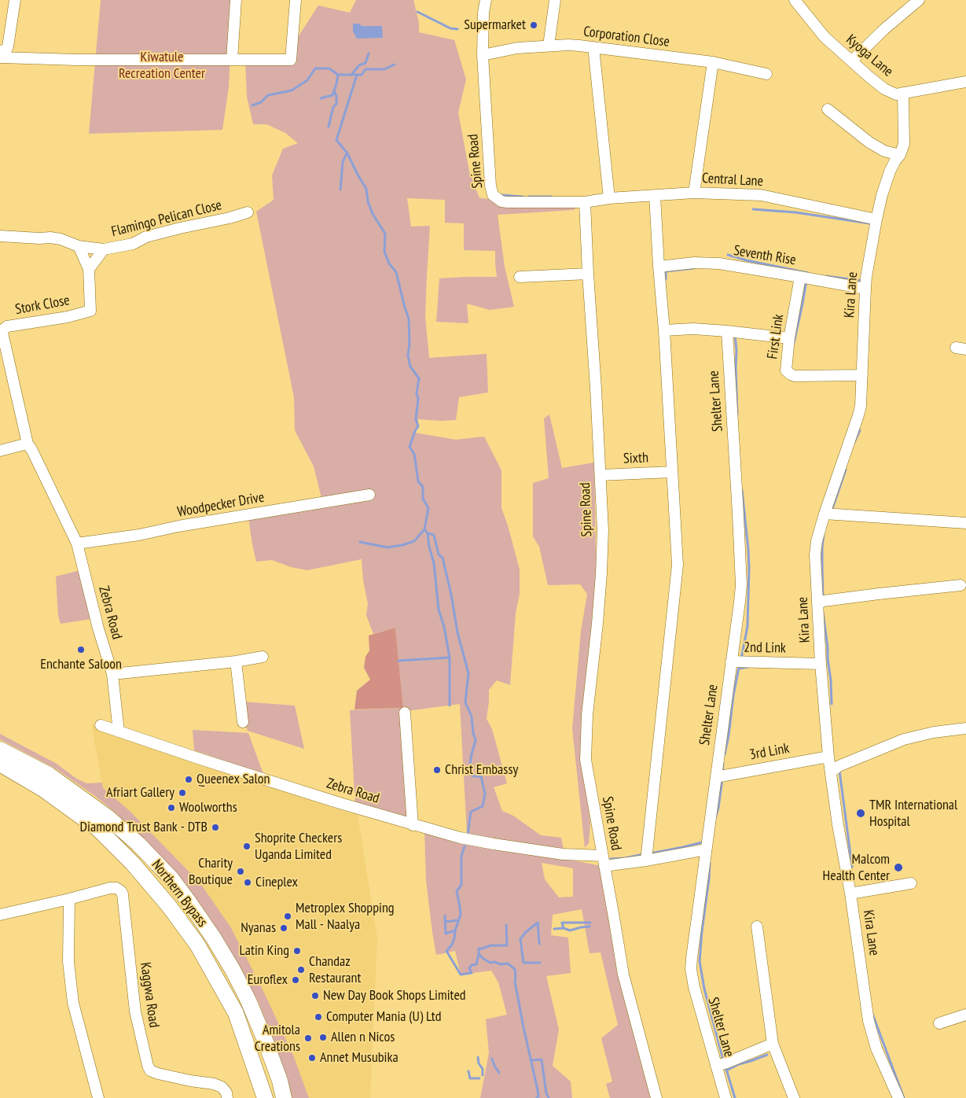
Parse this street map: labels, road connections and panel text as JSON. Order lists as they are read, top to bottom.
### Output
{
  "streets": {
    "highway": ["Northern Bypass"],
    "street": [
      "Corporation Close",
      "Kyoga Lane",
      "Spine Road",
      "Central Lane",
      "Flamingo Pelican Close",
      "Seventh Rise",
      "Kira Lane",
      "Stork Close",
      "First Link",
      "Shelter Lane",
      "Sixth",
      "Woodpecker Drive",
      "Zebra Road",
      "2nd Link",
      "3rd Link",
      "Kaggwa Road"
    ]
  },
  "crossings": [
    ["Corporation Close", "Spine Road"],
    ["Kyoga Lane", "Kira Lane"],
    ["Spine Road", "Central Lane"],
    ["Spine Road", "Sixth"],
    ["Spine Road", "Zebra Road"],
    ["Central Lane", "Kira Lane"],
    ["Flamingo Pelican Close", "Stork Close"],
    ["Seventh Rise", "Kira Lane"],
    ["Seventh Rise", "First Link"],
    ["Kira Lane", "First Link"],
    ["Kira Lane", "2nd Link"],
    ["Kira Lane", "3rd Link"],
    ["Stork Close", "Zebra Road"],
    ["Shelter Lane", "Zebra Road"],
    ["Shelter Lane", "2nd Link"],
    ["Shelter Lane", "3rd Link"],
    ["Woodpecker Drive", "Zebra Road"]
  ],
  "parks": ["Kiwatule Recreation Center"],
  "places": [
    "Supermarket",
    "Enchante Saloon",
    "Christ Embassy",
    "Queenex Salon",
    "Afriart Gallery",
    "Woolworths",
    "TMR International Hospital",
    "Diamond Trust Bank - DTB",
    "Shoprite Checkers Uganda Limited",
    "Malcom Health Center",
    "Charity Boutique",
    "Cineplex",
    "Metroplex Shopping Mall - Naalya",
    "Nyanas",
    "Latin King",
    "Chandaz Restaurant",
    "Euroflex",
    "New Day Book Shops Limited",
    "Computer Mania (U) Ltd",
    "Allen n Nicos",
    "Amitola Creations",
    "Annet Musubika"
  ]
}
